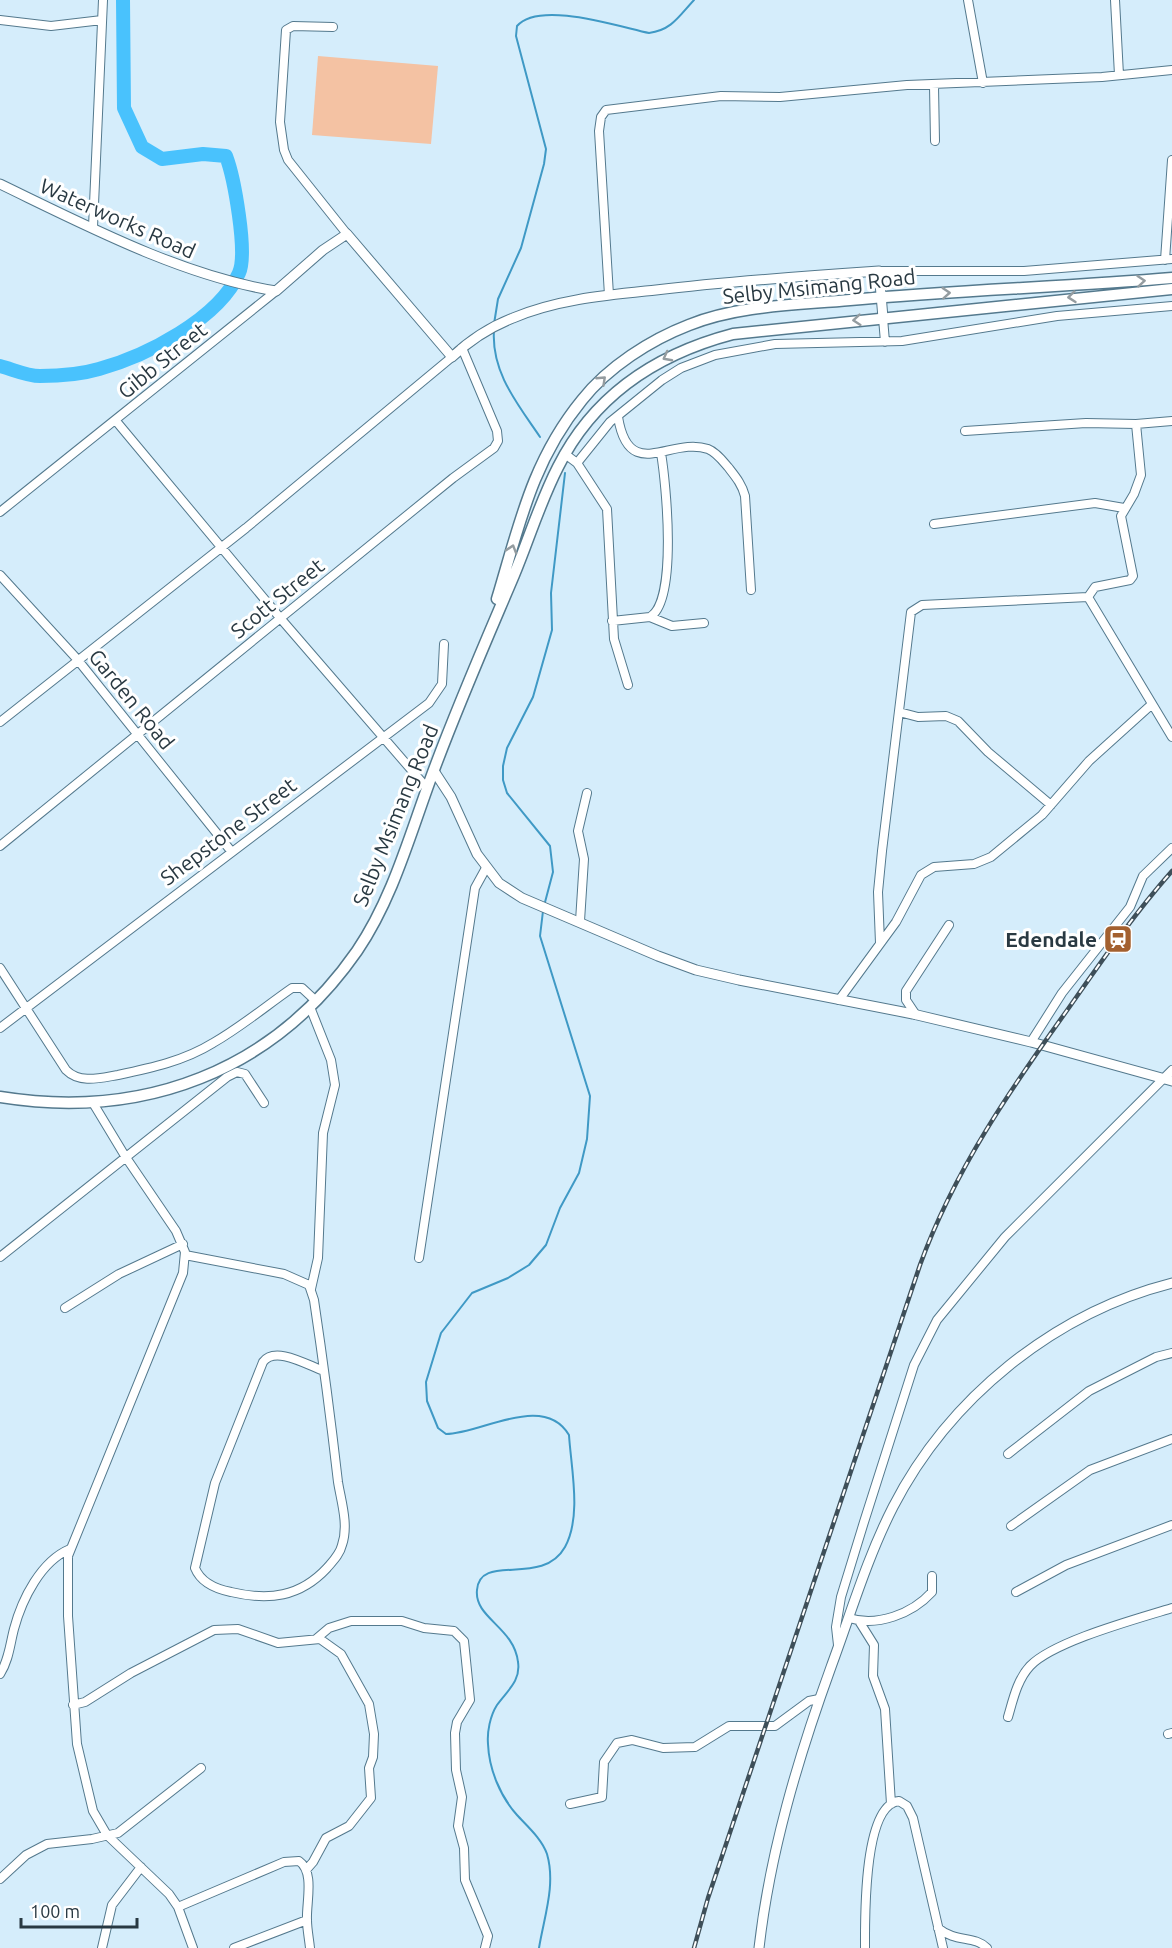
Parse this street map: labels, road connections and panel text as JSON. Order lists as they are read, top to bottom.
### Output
{
  "streets": {
    "main road": ["Selby Msimang Road"],
    "street": [
      "Waterworks Road",
      "Gibb Street",
      "Scott Street",
      "Garden Road",
      "Shepstone Street"
    ]
  },
  "crossings": [
    ["Waterworks Road", "Gibb Street"],
    ["Scott Street", "Garden Road"],
    ["Garden Road", "Shepstone Street"]
  ],
  "places": {
    "station": ["Edendale"]
  },
  "scale_bar": "100 m"
}
